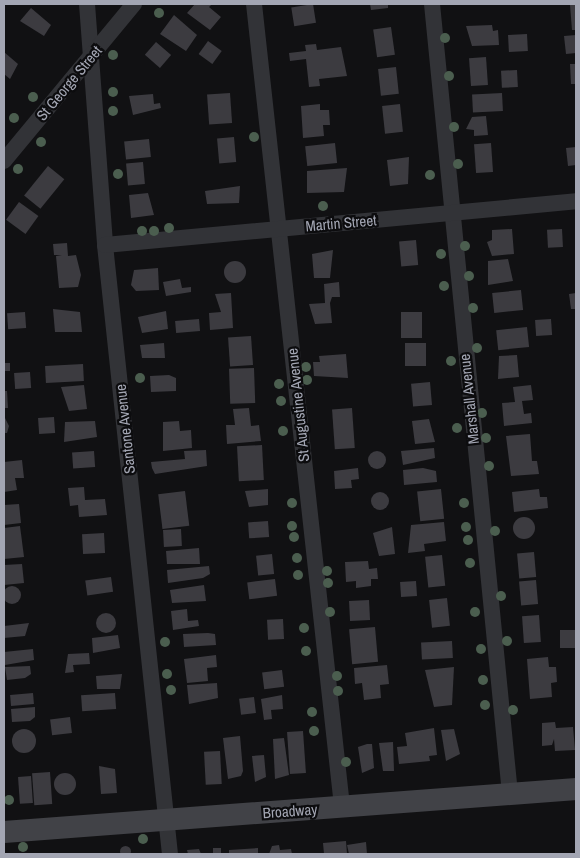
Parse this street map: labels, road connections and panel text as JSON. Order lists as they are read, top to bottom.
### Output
{
  "streets": {
    "street": [
      "St George Street",
      "Martin Street",
      "Marshall Avenue",
      "St Augustine Avenue",
      "Santone Avenue",
      "Broadway"
    ]
  },
  "crossings": [
    ["St George Street", "Santone Avenue"],
    ["Martin Street", "Marshall Avenue"],
    ["Martin Street", "St Augustine Avenue"],
    ["Martin Street", "Santone Avenue"],
    ["Marshall Avenue", "Broadway"],
    ["St Augustine Avenue", "Broadway"],
    ["Santone Avenue", "Broadway"]
  ]
}
